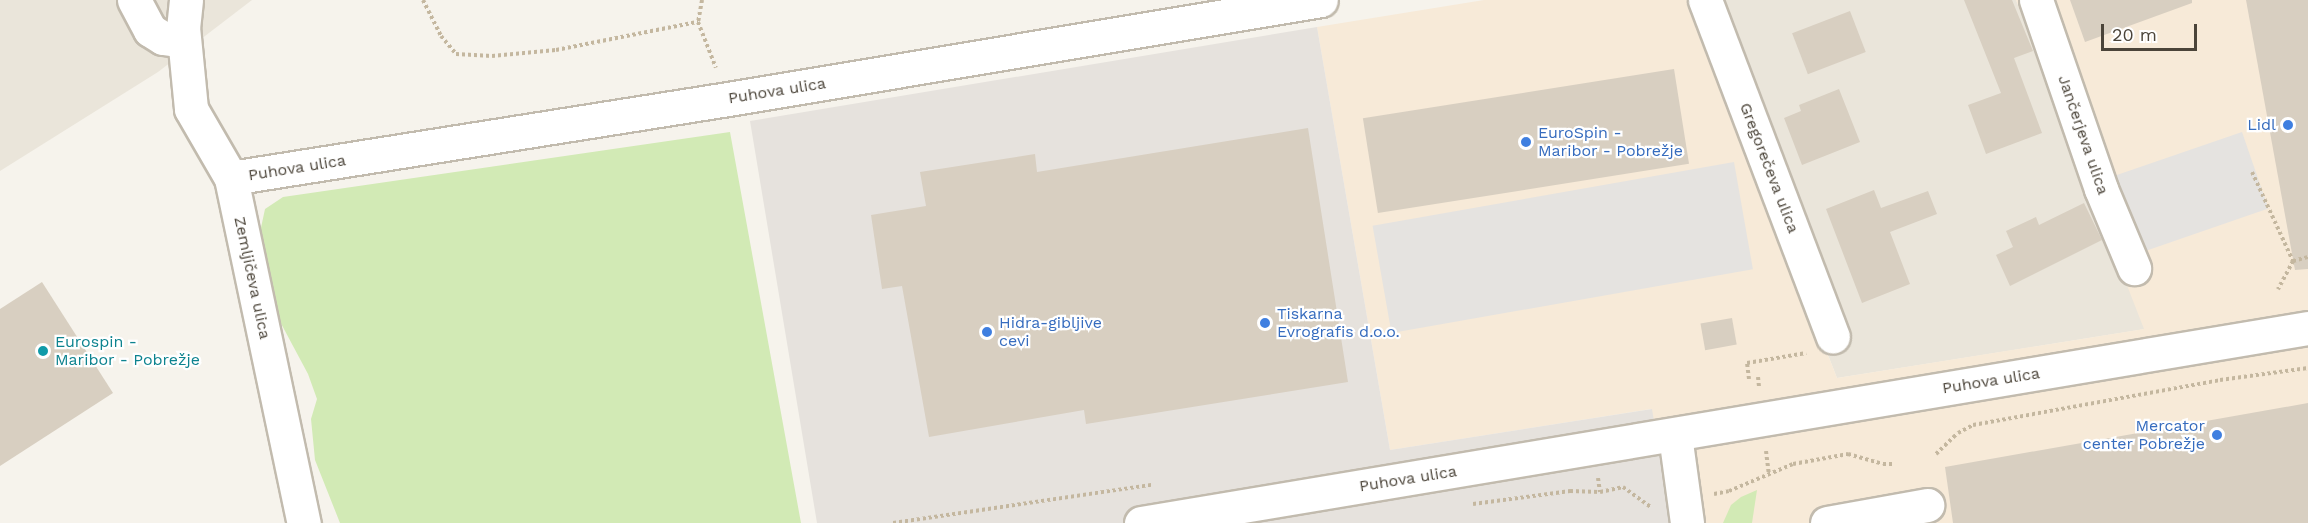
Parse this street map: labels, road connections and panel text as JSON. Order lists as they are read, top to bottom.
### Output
{
  "streets": {
    "street": [
      "Puhova ulica",
      "Jančerjeva ulica",
      "Gregorečeva ulica",
      "Zemljičeva ulica"
    ]
  },
  "crossings": [
    ["Puhova ulica", "Zemljičeva ulica"]
  ],
  "places": [
    "Lidl",
    "EuroSpin - Maribor - Pobrežje",
    "Tiskarna Evrografis d.o.o.",
    "Hidra-gibljive cevi",
    "Eurospin - Maribor - Pobrežje",
    "Mercator center Pobrežje"
  ],
  "scale_bar": "20 m"
}
